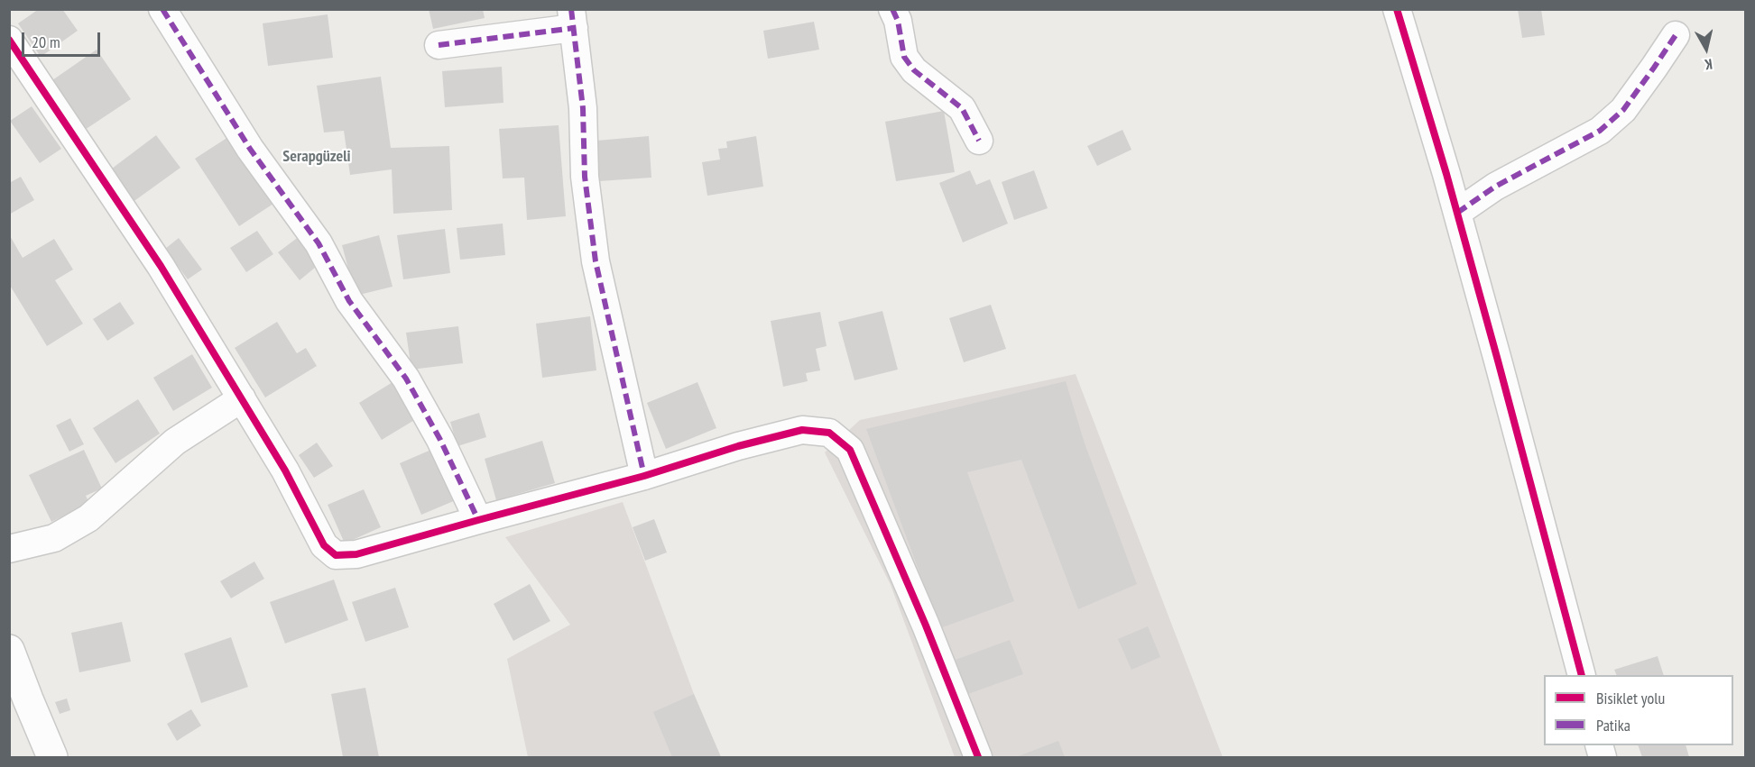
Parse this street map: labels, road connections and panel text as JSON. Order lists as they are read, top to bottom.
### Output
{
  "districts": ["Serapgüzeli"],
  "legend": ["Bisiklet yolu", "Patika"],
  "scale_bar": "20 m",
  "north": "bottom"
}
